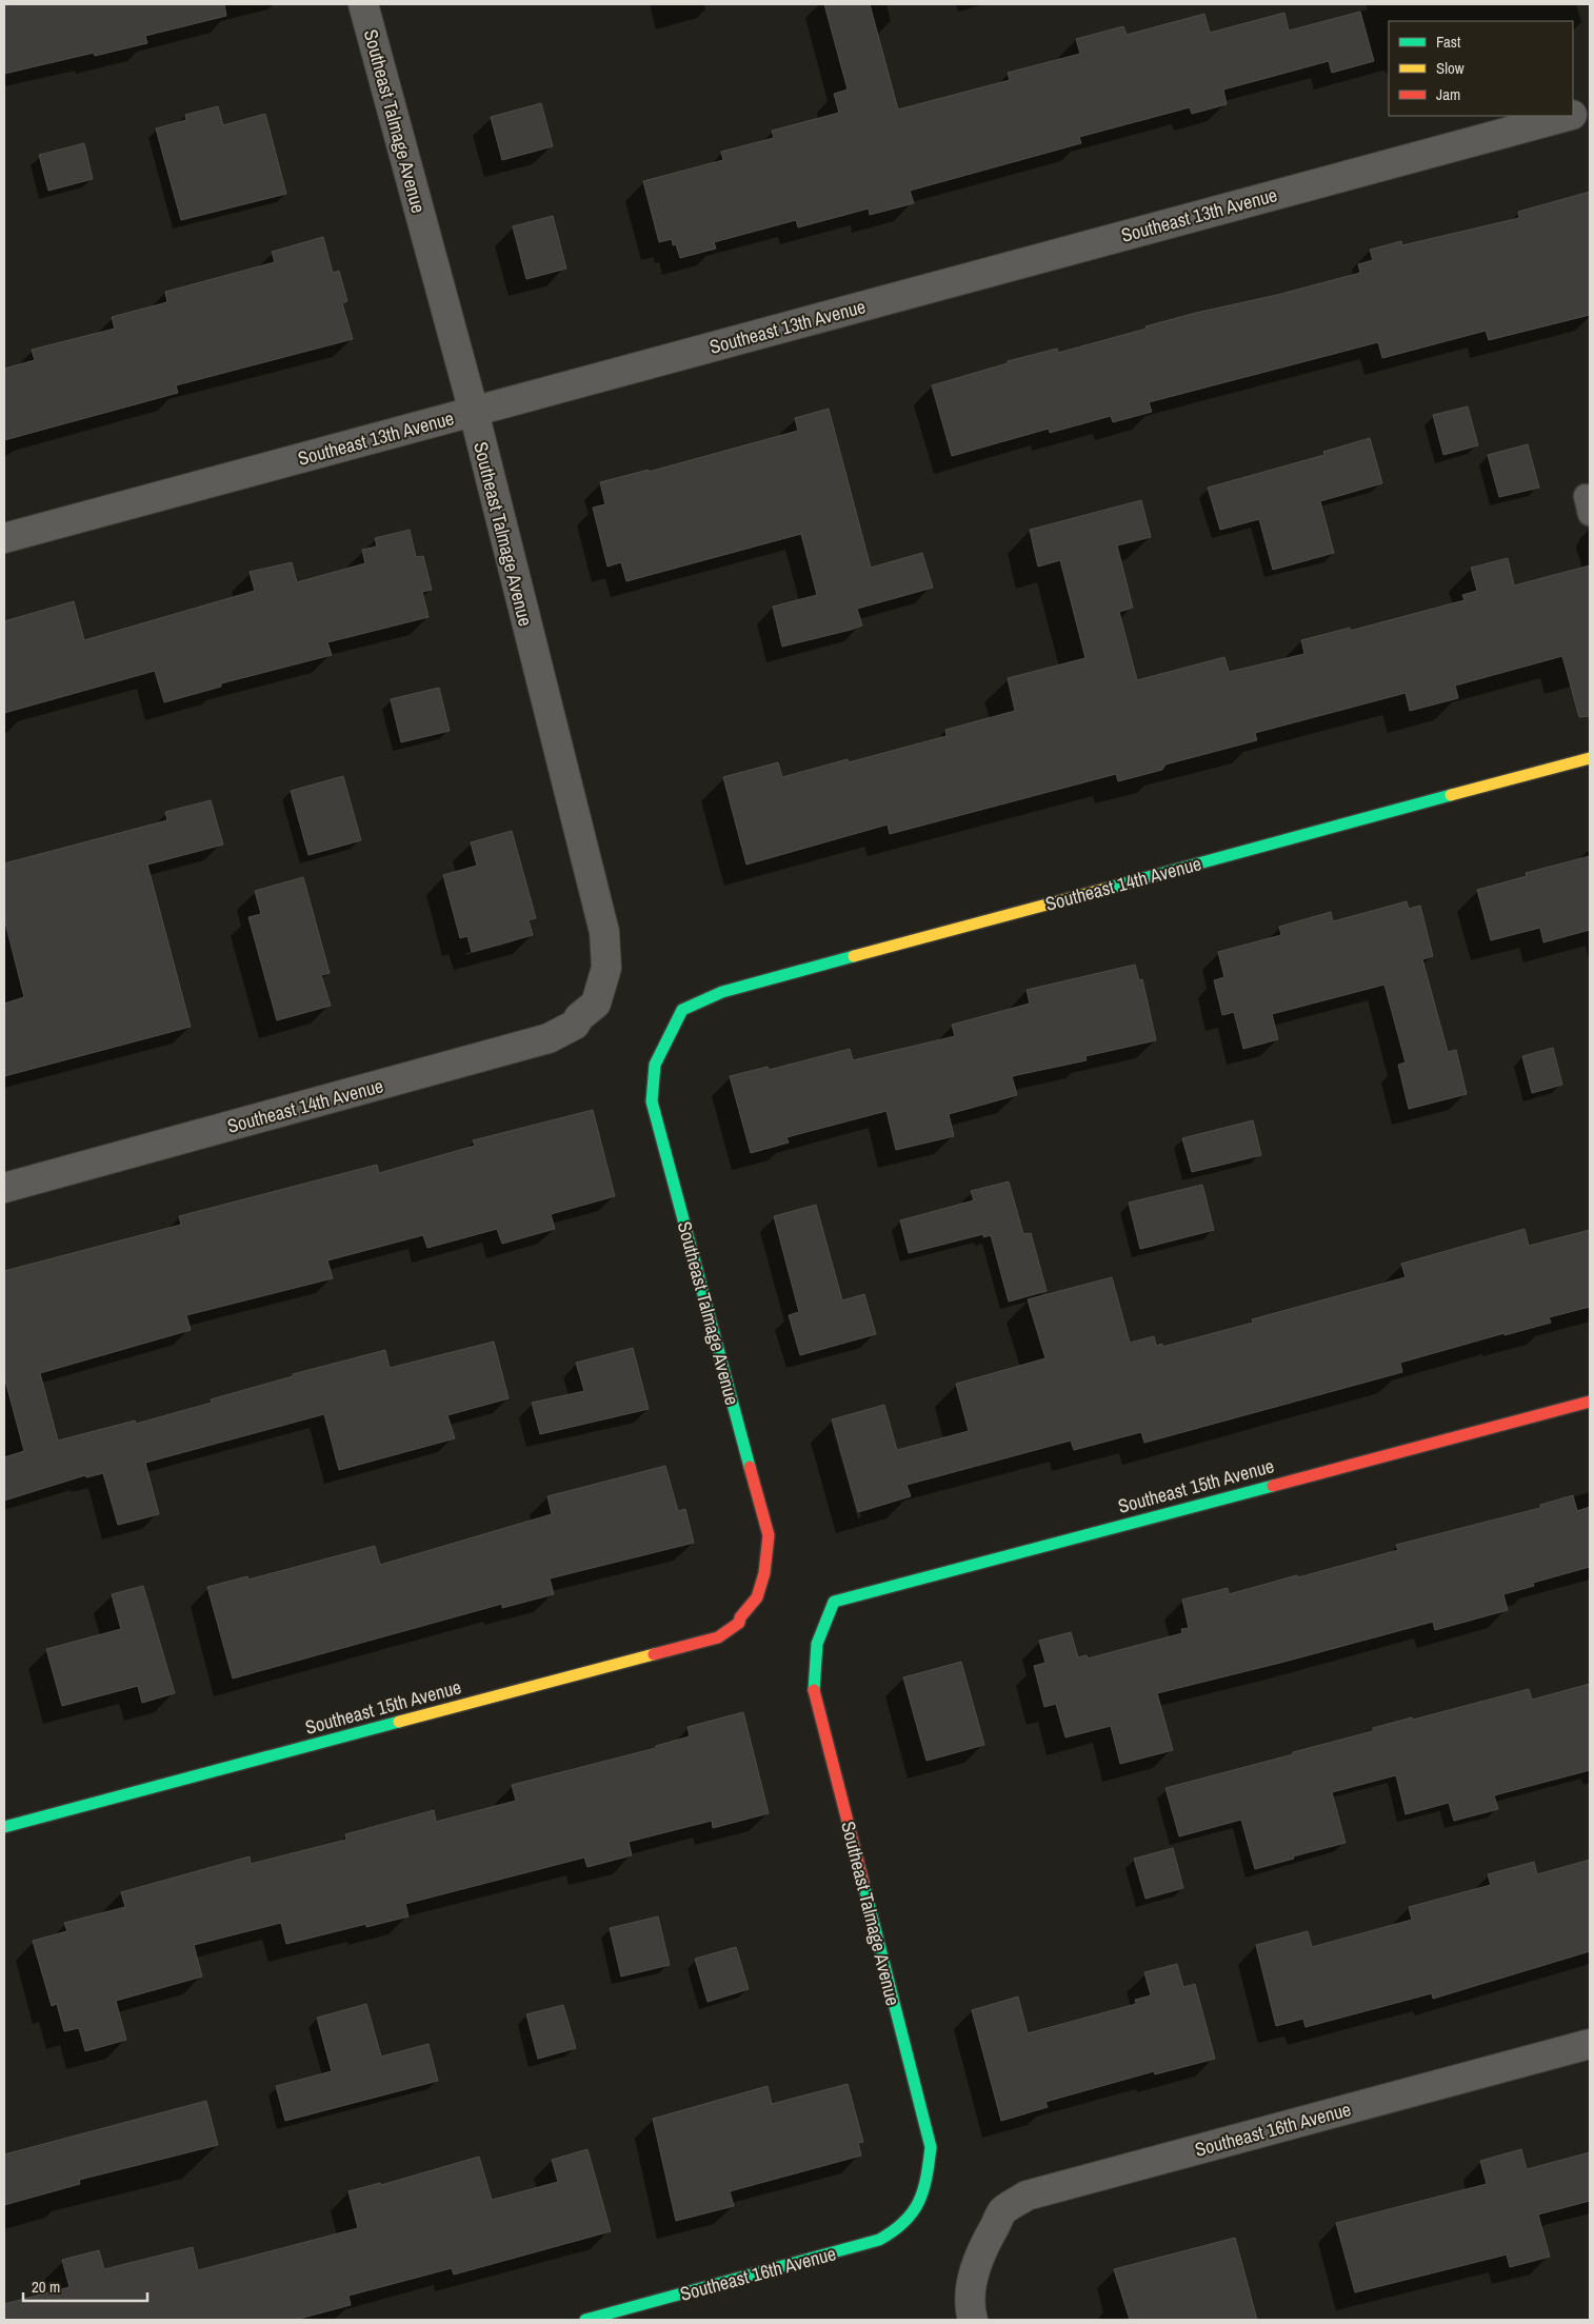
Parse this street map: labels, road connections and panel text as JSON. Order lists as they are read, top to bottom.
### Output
{
  "streets": {
    "street": [
      "Southeast Talmage Avenue",
      "Southeast 13th Avenue",
      "Southeast 14th Avenue",
      "Southeast 15th Avenue",
      "Southeast 16th Avenue"
    ]
  },
  "crossings": [
    ["Southeast Talmage Avenue", "Southeast 13th Avenue"],
    ["Southeast Talmage Avenue", "Southeast 14th Avenue"],
    ["Southeast Talmage Avenue", "Southeast 15th Avenue"],
    ["Southeast Talmage Avenue", "Southeast 16th Avenue"]
  ],
  "legend": ["Fast", "Slow", "Jam"],
  "scale_bar": "20 m"
}
